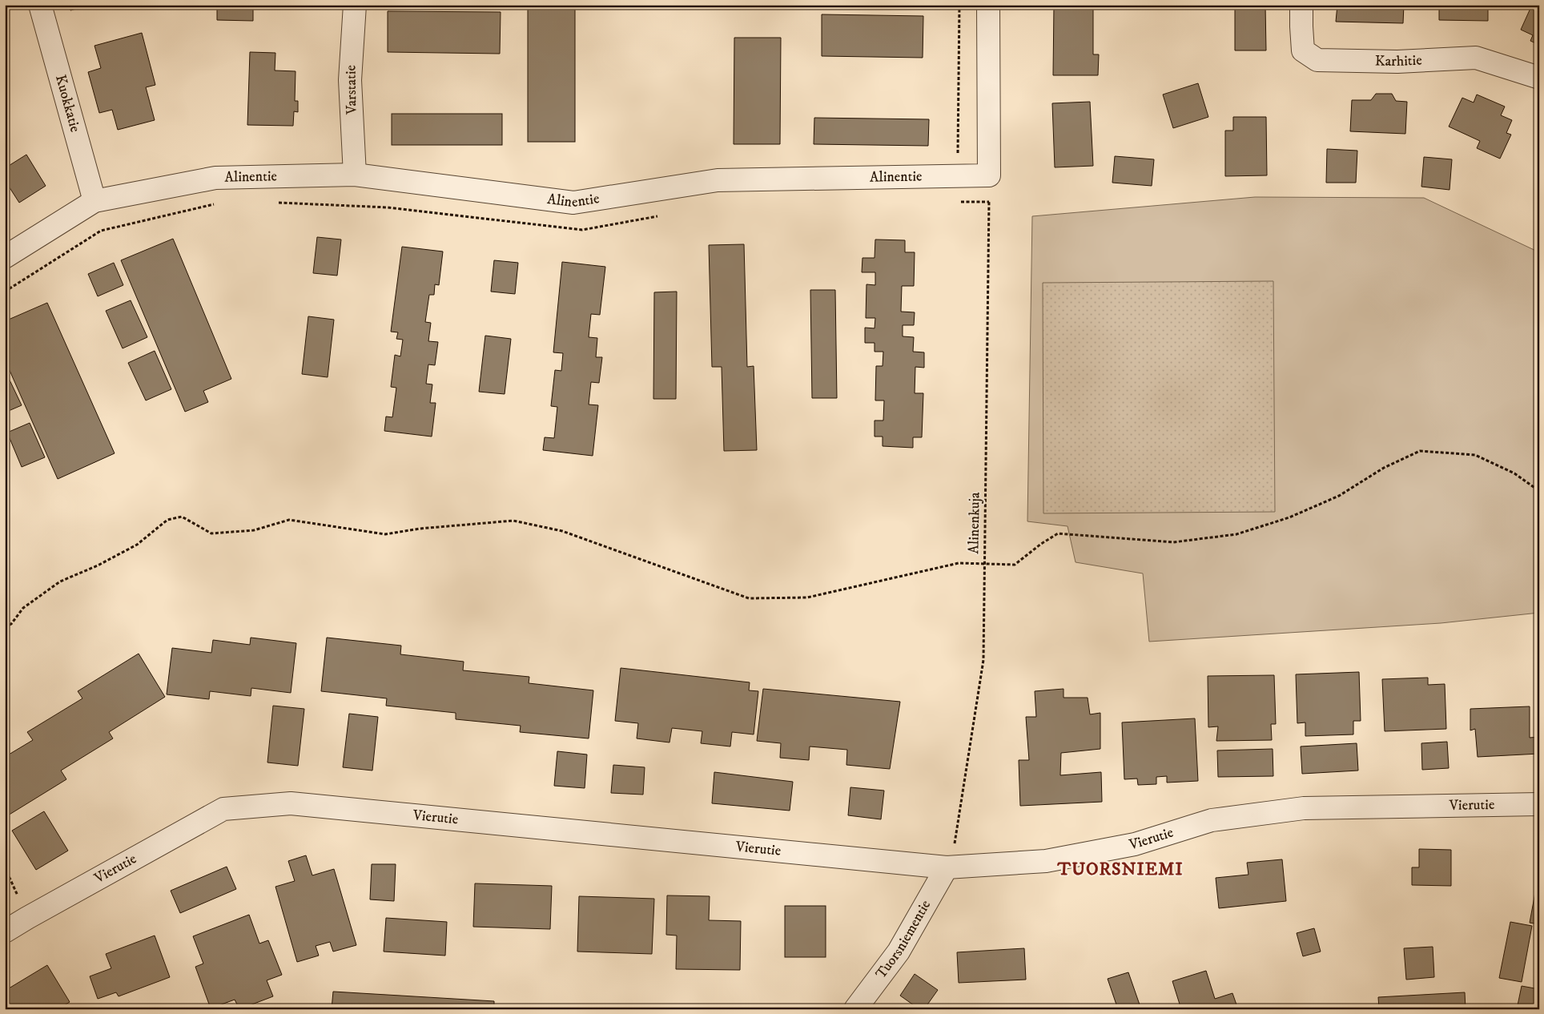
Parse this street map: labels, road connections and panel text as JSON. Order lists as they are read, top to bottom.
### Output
{
  "streets": {
    "street": [
      "Karhitie",
      "Varstatie",
      "Kuokkatie",
      "Alinentie",
      "Vierutie",
      "Tuorsniementie"
    ],
    "path": ["Alinenkuja"]
  },
  "crossings": [
    ["Varstatie", "Alinentie"],
    ["Kuokkatie", "Alinentie"],
    ["Alinentie", "Alinenkuja"],
    ["Alinenkuja", "Vierutie"],
    ["Alinenkuja", "Tuorsniementie"],
    ["Vierutie", "Tuorsniementie"]
  ],
  "districts": ["TUORSNIEMI"]
}
